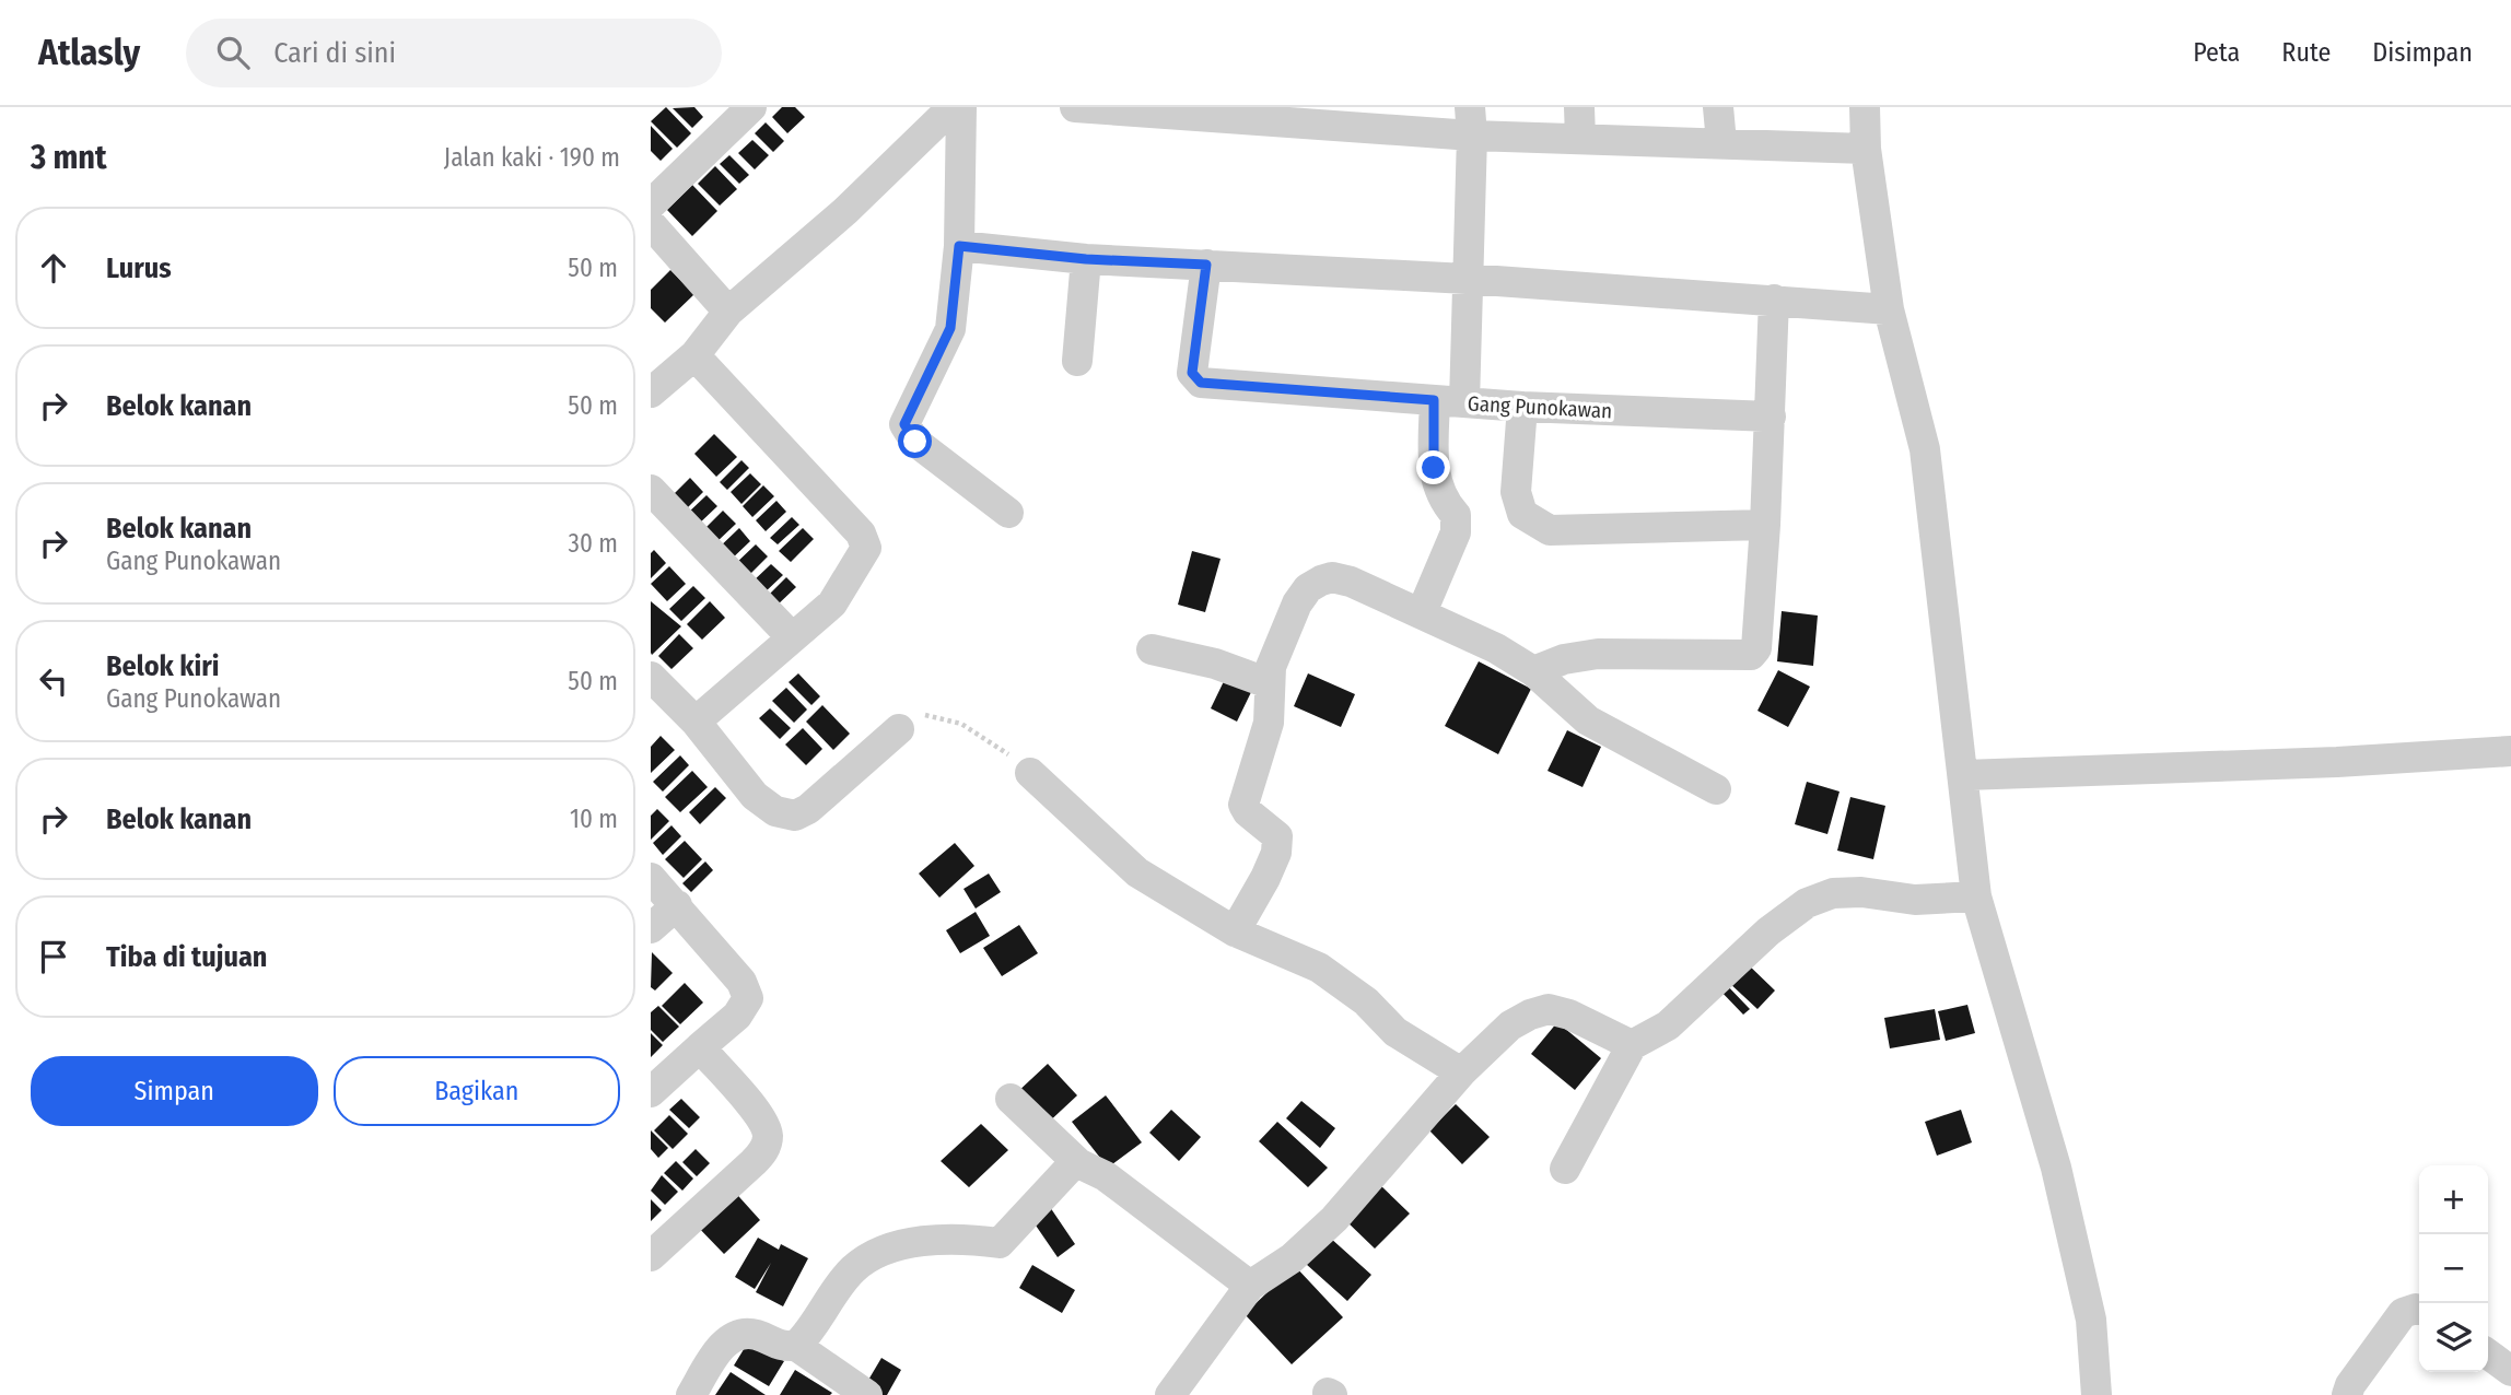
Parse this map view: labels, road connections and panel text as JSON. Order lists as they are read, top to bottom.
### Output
{
  "streets": {
    "street": ["Gang Punokawan"]
  },
  "page": {
    "header": "Atlasly",
    "search": "Cari di sini",
    "nav": ["Peta", "Rute", "Disimpan"],
    "heading": ["3 mnt", "Jalan kaki · 190 m"],
    "list": [
      ["Lurus", "50 m"],
      ["Belok kanan", "50 m"],
      ["Belok kanan", "Gang Punokawan", "30 m"],
      ["Belok kiri", "Gang Punokawan", "50 m"],
      ["Belok kanan", "10 m"],
      "Tiba di tujuan"
    ],
    "buttons": ["Simpan", "Bagikan"],
    "map_buttons": ["+", "−"]
  }
}
